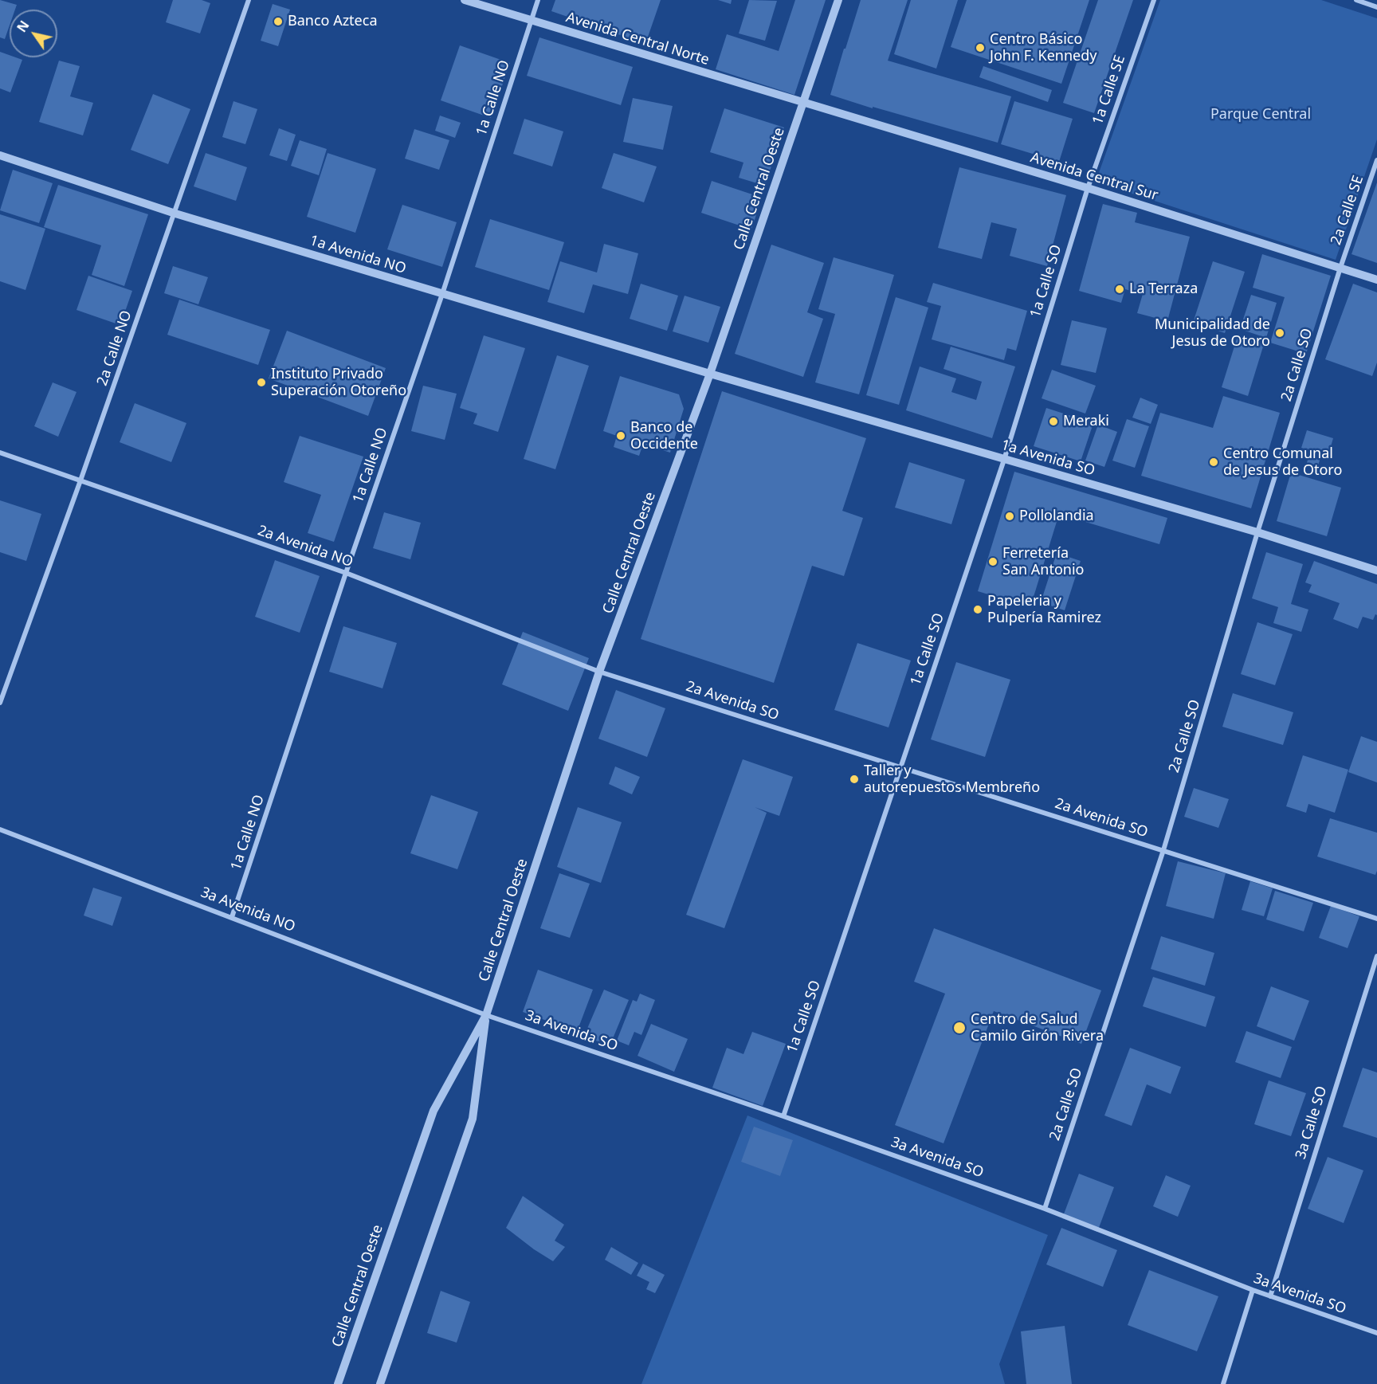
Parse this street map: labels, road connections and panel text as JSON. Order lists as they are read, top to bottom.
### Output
{
  "streets": {
    "street": [
      "Avenida Central Norte",
      "1a Calle SE",
      "1a Calle NO",
      "Avenida Central Sur",
      "Calle Central Oeste",
      "2a Calle SE",
      "1a Avenida NO",
      "1a Calle SO",
      "2a Calle NO",
      "2a Calle SO",
      "1a Avenida SO",
      "2a Avenida NO",
      "2a Avenida SO",
      "3a Avenida NO",
      "3a Avenida SO",
      "3a Calle SO"
    ]
  },
  "crossings": [
    ["Avenida Central Norte", "1a Calle NO"],
    ["Avenida Central Norte", "Avenida Central Sur"],
    ["Avenida Central Norte", "Calle Central Oeste"],
    ["1a Calle SE", "Avenida Central Sur"],
    ["1a Calle SE", "1a Calle SO"],
    ["1a Calle NO", "1a Avenida NO"],
    ["1a Calle NO", "2a Avenida NO"],
    ["1a Calle NO", "3a Avenida NO"],
    ["Avenida Central Sur", "Calle Central Oeste"],
    ["Avenida Central Sur", "2a Calle SE"],
    ["Avenida Central Sur", "1a Calle SO"],
    ["Avenida Central Sur", "2a Calle SO"],
    ["Calle Central Oeste", "1a Avenida NO"],
    ["Calle Central Oeste", "1a Avenida SO"],
    ["Calle Central Oeste", "2a Avenida NO"],
    ["Calle Central Oeste", "2a Avenida SO"],
    ["Calle Central Oeste", "3a Avenida NO"],
    ["Calle Central Oeste", "3a Avenida SO"],
    ["2a Calle SE", "2a Calle SO"],
    ["1a Avenida NO", "2a Calle NO"],
    ["1a Avenida NO", "1a Avenida SO"],
    ["1a Calle SO", "1a Avenida SO"],
    ["1a Calle SO", "2a Avenida SO"],
    ["1a Calle SO", "3a Avenida SO"],
    ["2a Calle NO", "2a Avenida NO"],
    ["2a Calle SO", "1a Avenida SO"],
    ["2a Calle SO", "2a Avenida SO"],
    ["2a Calle SO", "3a Avenida SO"],
    ["2a Avenida NO", "2a Avenida SO"],
    ["3a Avenida NO", "3a Avenida SO"],
    ["3a Avenida SO", "3a Calle SO"]
  ],
  "parks": ["Parque Central"],
  "places": [
    "Banco Azteca",
    "Centro Básico John F. Kennedy",
    "La Terraza",
    "Municipalidad de Jesus de Otoro",
    "Instituto Privado Superación Otoreño",
    "Meraki",
    "Banco de Occidente",
    "Centro Comunal de Jesus de Otoro",
    "Pollolandia",
    "Ferretería San Antonio",
    "Papeleria y Pulpería Ramirez",
    "Taller y autorepuestos Membreño",
    "Centro de Salud Camilo Girón Rivera"
  ],
  "north": "top left"
}
